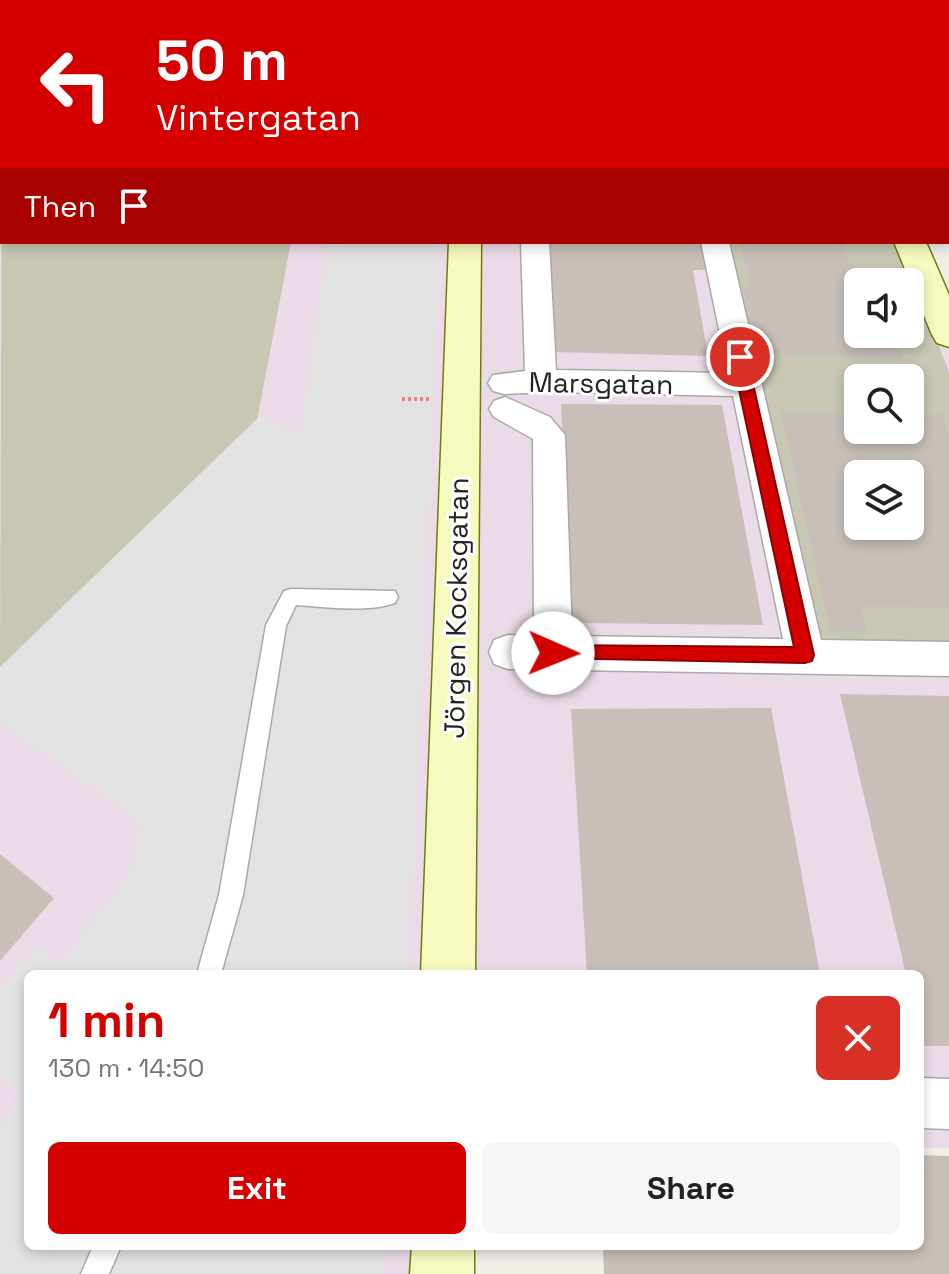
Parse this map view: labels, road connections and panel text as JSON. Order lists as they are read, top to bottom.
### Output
{
  "streets": {
    "street": ["Marsgatan", "Jörgen Kocksgatan"]
  },
  "page": {
    "turn": ["50 m", "Vintergatan"],
    "then": "Then",
    "heading": ["1 min", "130 m · 14:50"],
    "buttons": ["Exit", "Share"]
  }
}
